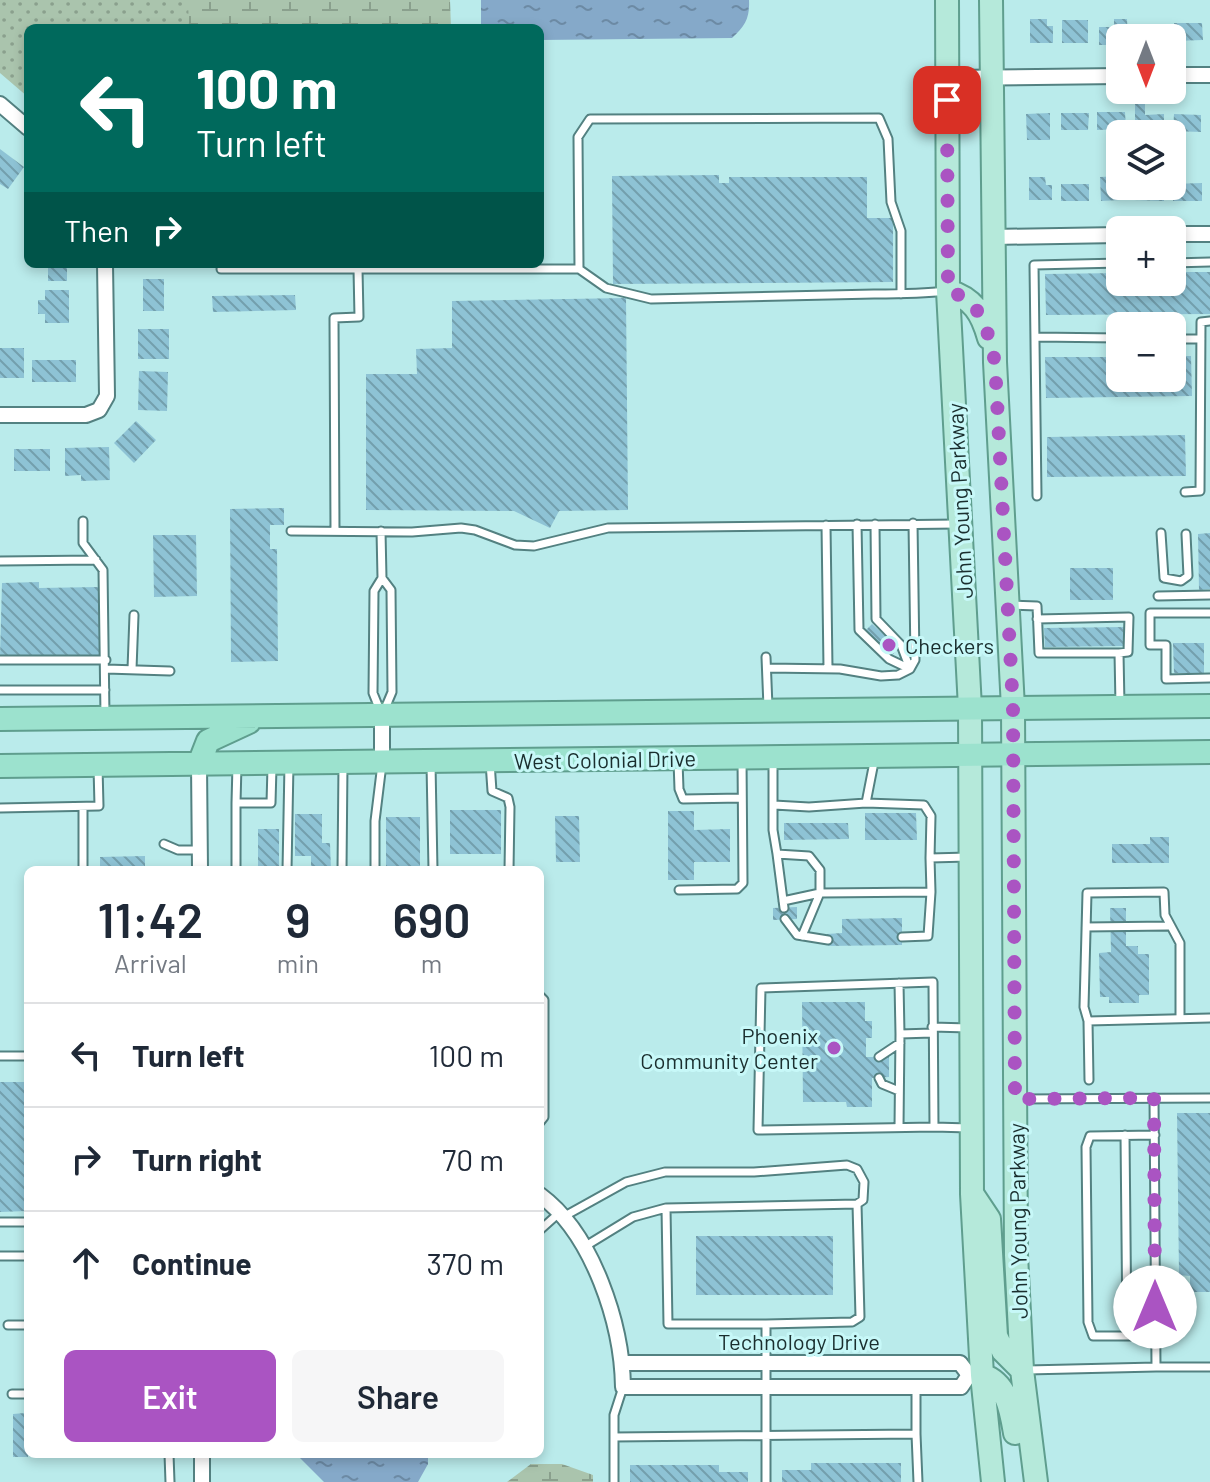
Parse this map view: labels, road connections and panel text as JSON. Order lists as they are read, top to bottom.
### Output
{
  "streets": {
    "highway": ["West Colonial Drive"],
    "main road": ["John Young Parkway"],
    "street": ["Technology Drive"]
  },
  "crossings": [
    ["John Young Parkway", "West Colonial Drive"],
    ["John Young Parkway", "Technology Drive"]
  ],
  "places": ["Checkers", "Phoenix Community Center"],
  "north": "bottom",
  "page": {
    "map_buttons": ["+", "−"],
    "turn": ["100 m", "Turn left"],
    "then": "Then",
    "eta": [
      "11:42",
      "Arrival",
      "9",
      "min",
      "690",
      "m"
    ],
    "list": [
      {
        "name": "Turn left",
        "value": "100 m"
      },
      {
        "name": "Turn right",
        "value": "70 m"
      },
      {
        "name": "Continue",
        "value": "370 m"
      }
    ],
    "buttons": ["Exit", "Share"]
  }
}
